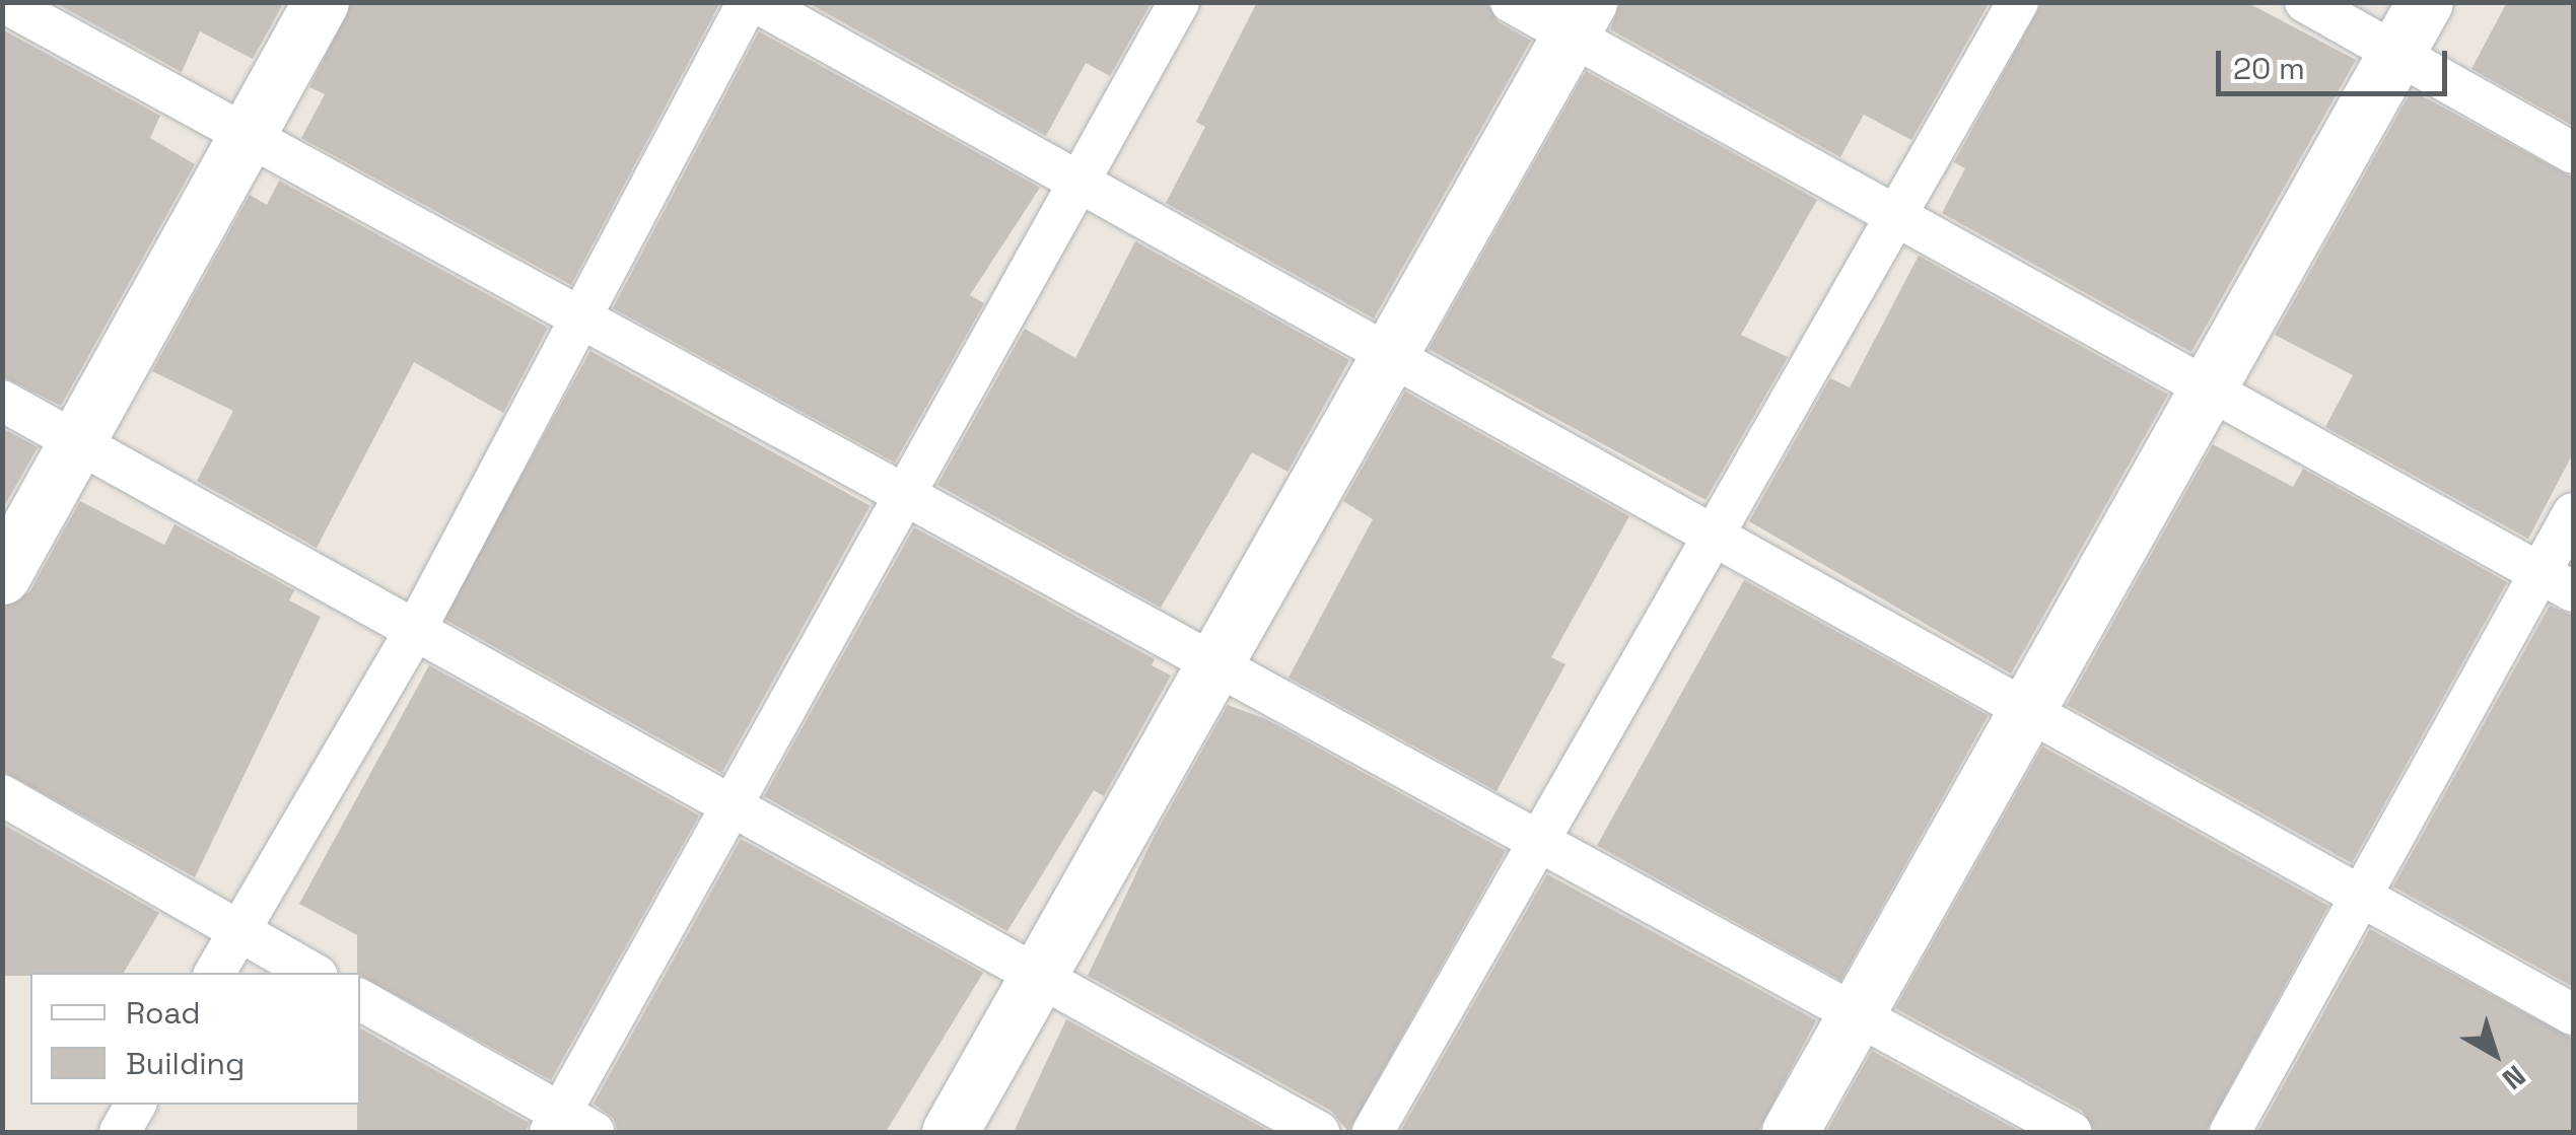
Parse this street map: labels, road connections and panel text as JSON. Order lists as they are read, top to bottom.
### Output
{
  "legend": ["Road", "Building"],
  "scale_bar": "20 m",
  "north": "bottom right"
}
